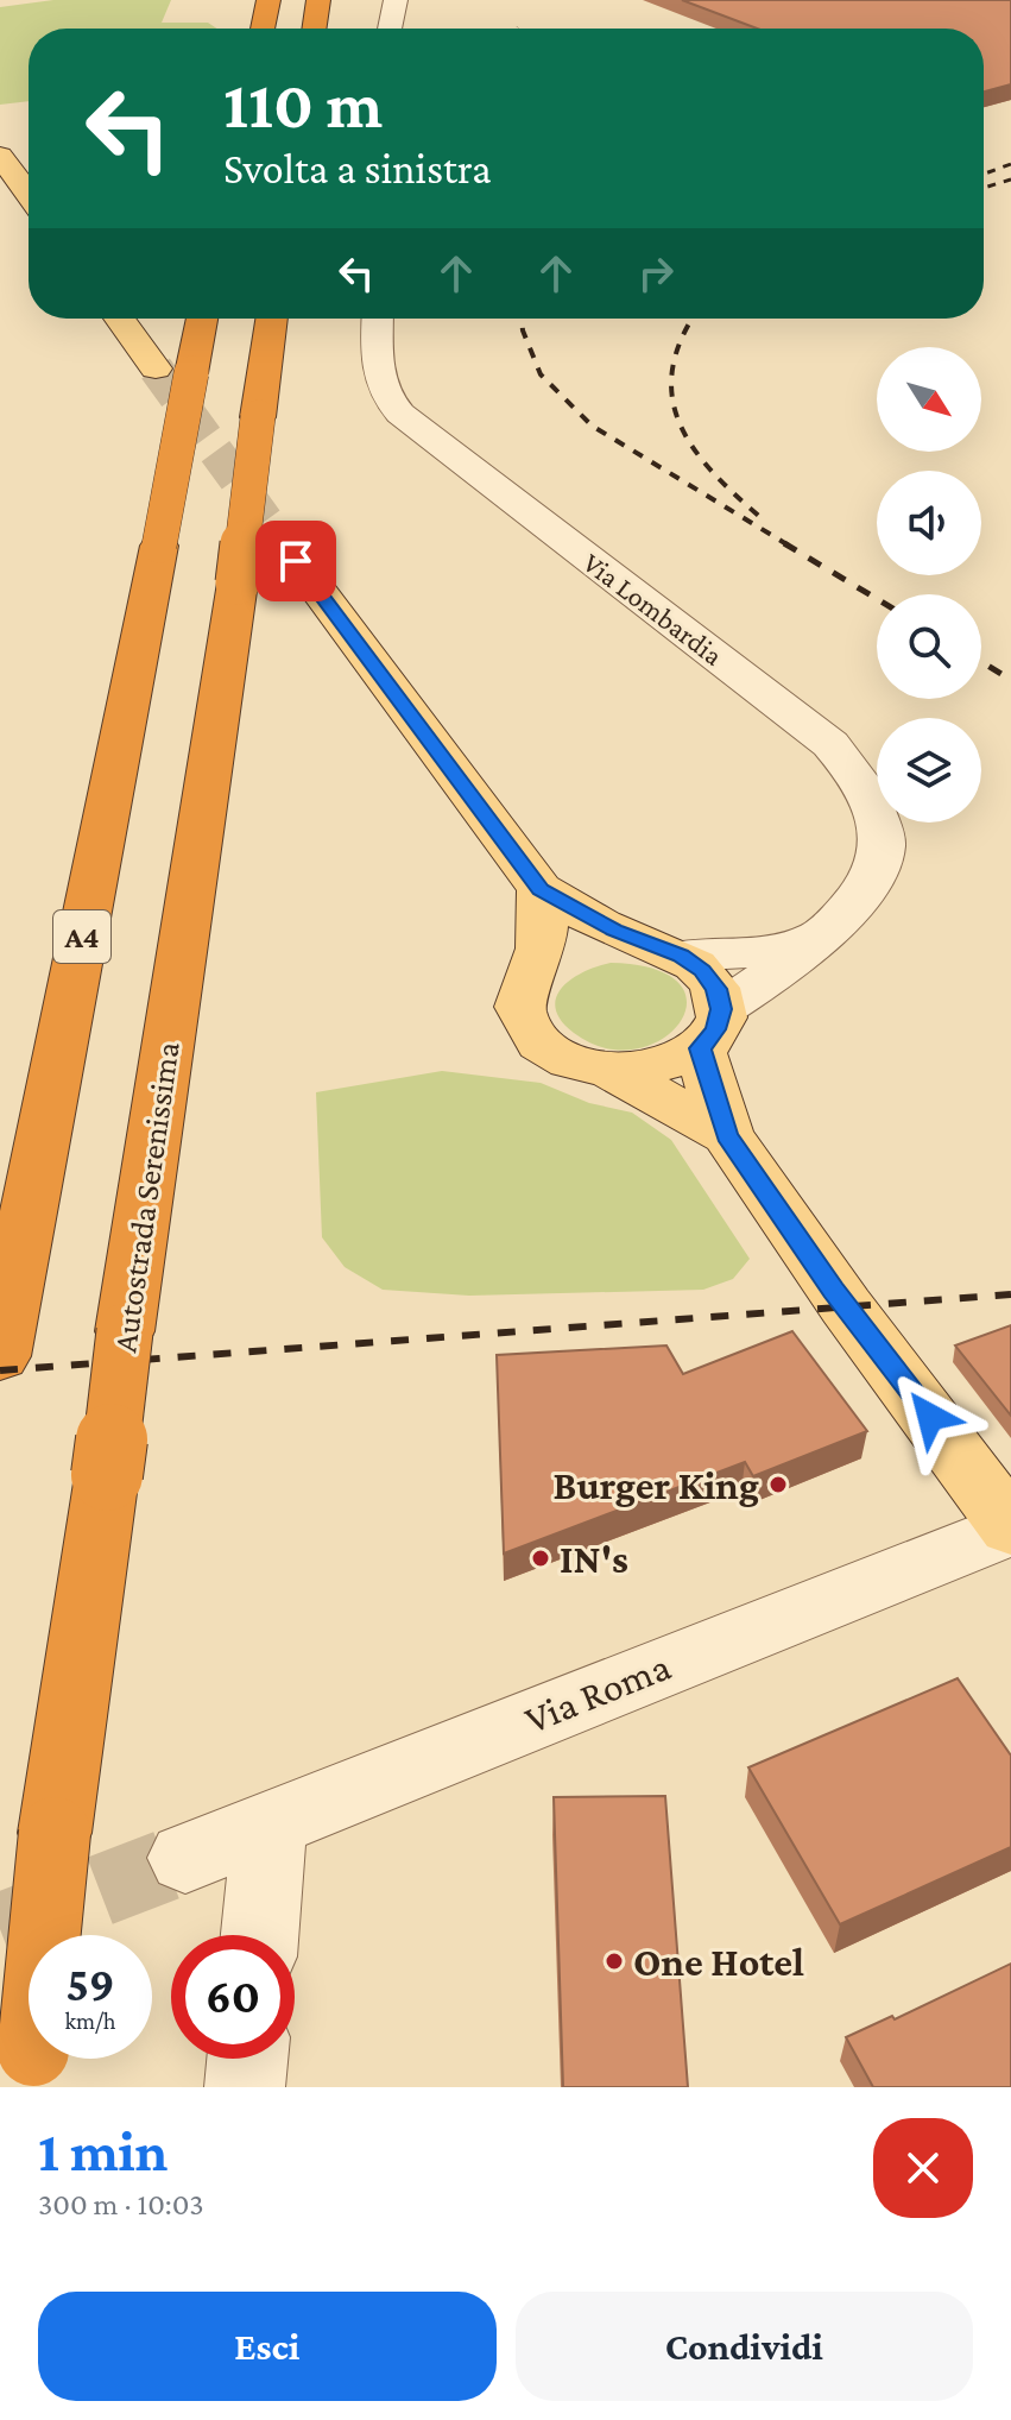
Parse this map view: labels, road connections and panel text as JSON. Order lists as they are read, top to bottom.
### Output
{
  "streets": {
    "highway": ["A4", "Autostrada Serenissima"],
    "street": ["Via Lombardia", "Via Roma"]
  },
  "places": ["Burger King", "IN's", "One Hotel"],
  "north": "bottom right",
  "page": {
    "turn": ["110 m", "Svolta a sinistra"],
    "speed": "59 km/h",
    "limit": "60",
    "heading": ["1 min", "300 m · 10:03"],
    "buttons": ["Esci", "Condividi"]
  }
}
